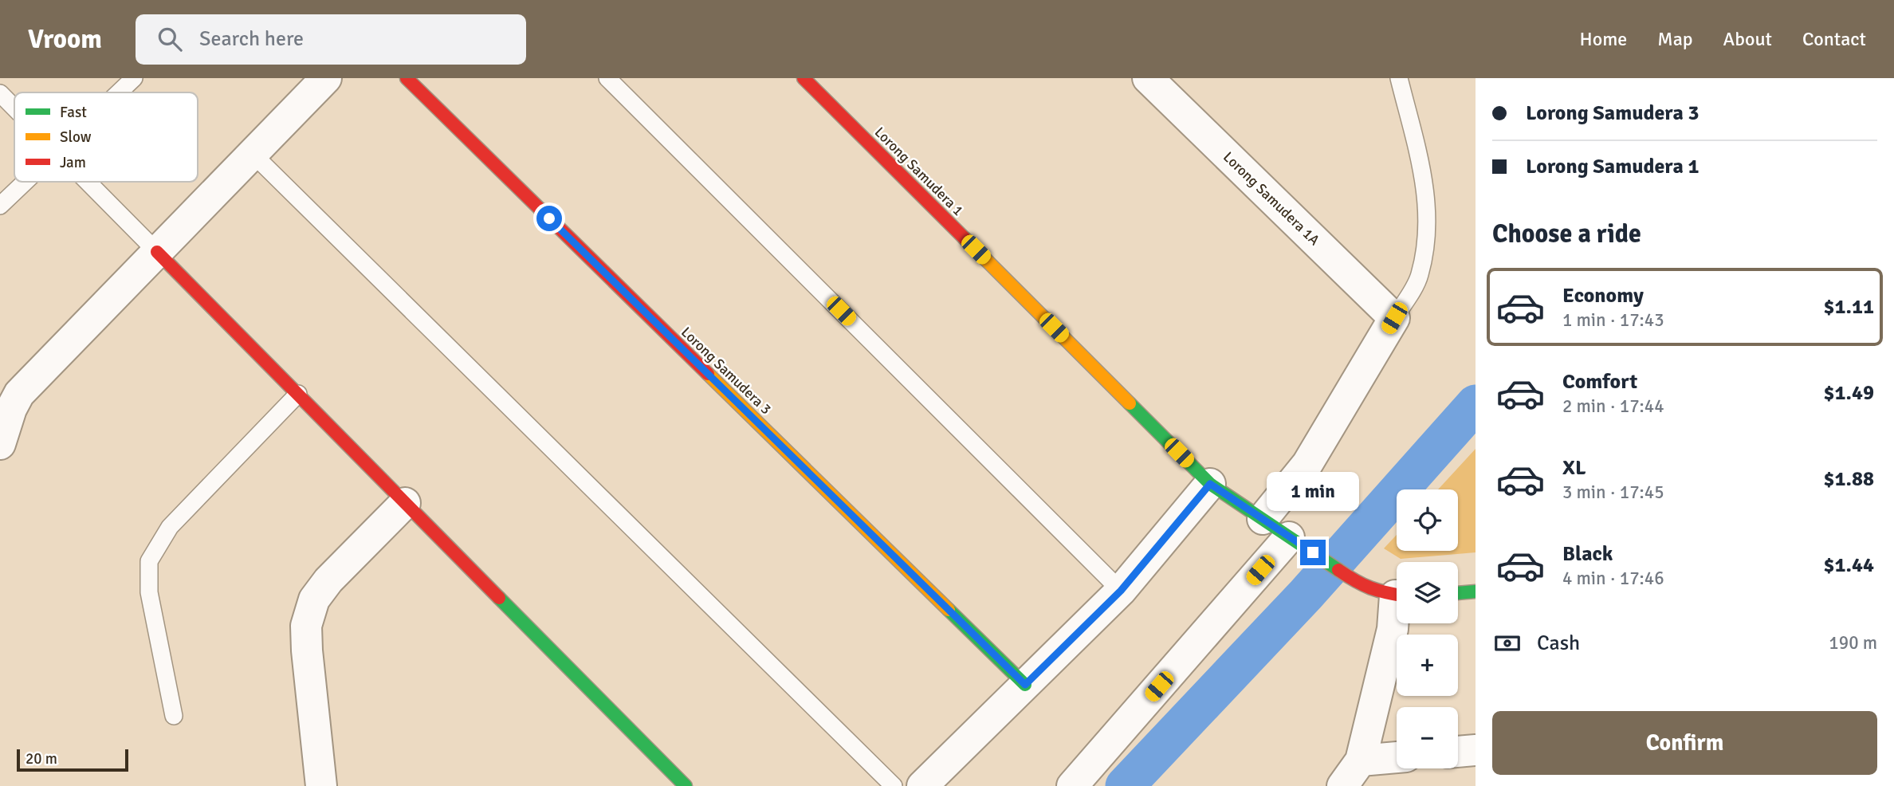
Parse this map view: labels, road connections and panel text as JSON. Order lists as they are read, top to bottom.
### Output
{
  "streets": {
    "street": ["Lorong Samudera 1", "Lorong Samudera 1A", "Lorong Samudera 3"]
  },
  "legend": ["Fast", "Slow", "Jam"],
  "scale_bar": "20 m",
  "page": {
    "header": "Vroom",
    "search": "Search here",
    "nav": [
      "Home",
      "Map",
      "About",
      "Contact"
    ],
    "banner": ["Lorong Samudera 3", "Lorong Samudera 1"],
    "heading": "Choose a ride",
    "list": [
      {
        "name": "Economy",
        "note": "1 min · 17:43",
        "value": "$1.11"
      },
      {
        "name": "Comfort",
        "note": "2 min · 17:44",
        "value": "$1.49"
      },
      {
        "name": "XL",
        "note": "3 min · 17:45",
        "value": "$1.88"
      },
      {
        "name": "Black",
        "note": "4 min · 17:46",
        "value": "$1.44"
      }
    ],
    "bubble": "1 min",
    "map_buttons": ["+", "−"],
    "pay": ["Cash", "190 m"],
    "buttons": "Confirm",
    "scale": "20 m"
  }
}
